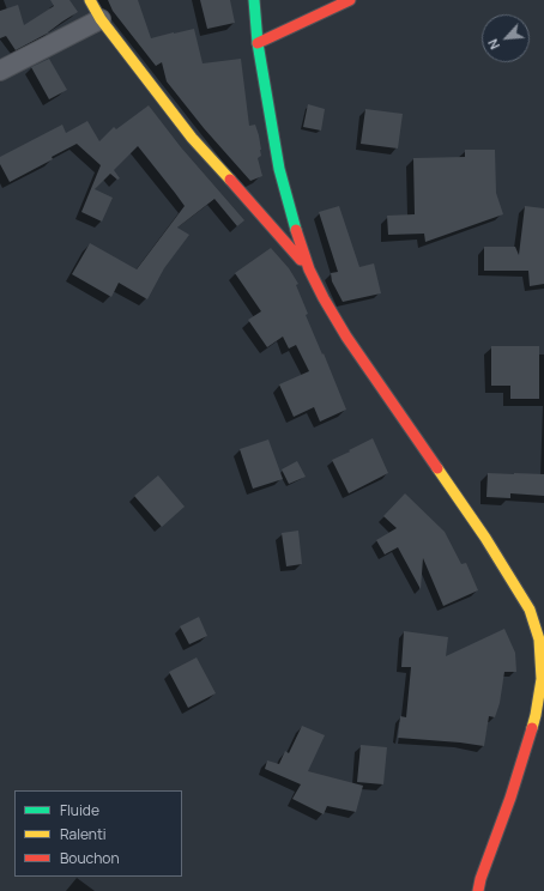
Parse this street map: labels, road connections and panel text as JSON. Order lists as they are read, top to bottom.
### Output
{
  "legend": ["Fluide", "Ralenti", "Bouchon"],
  "north": "bottom left"
}
